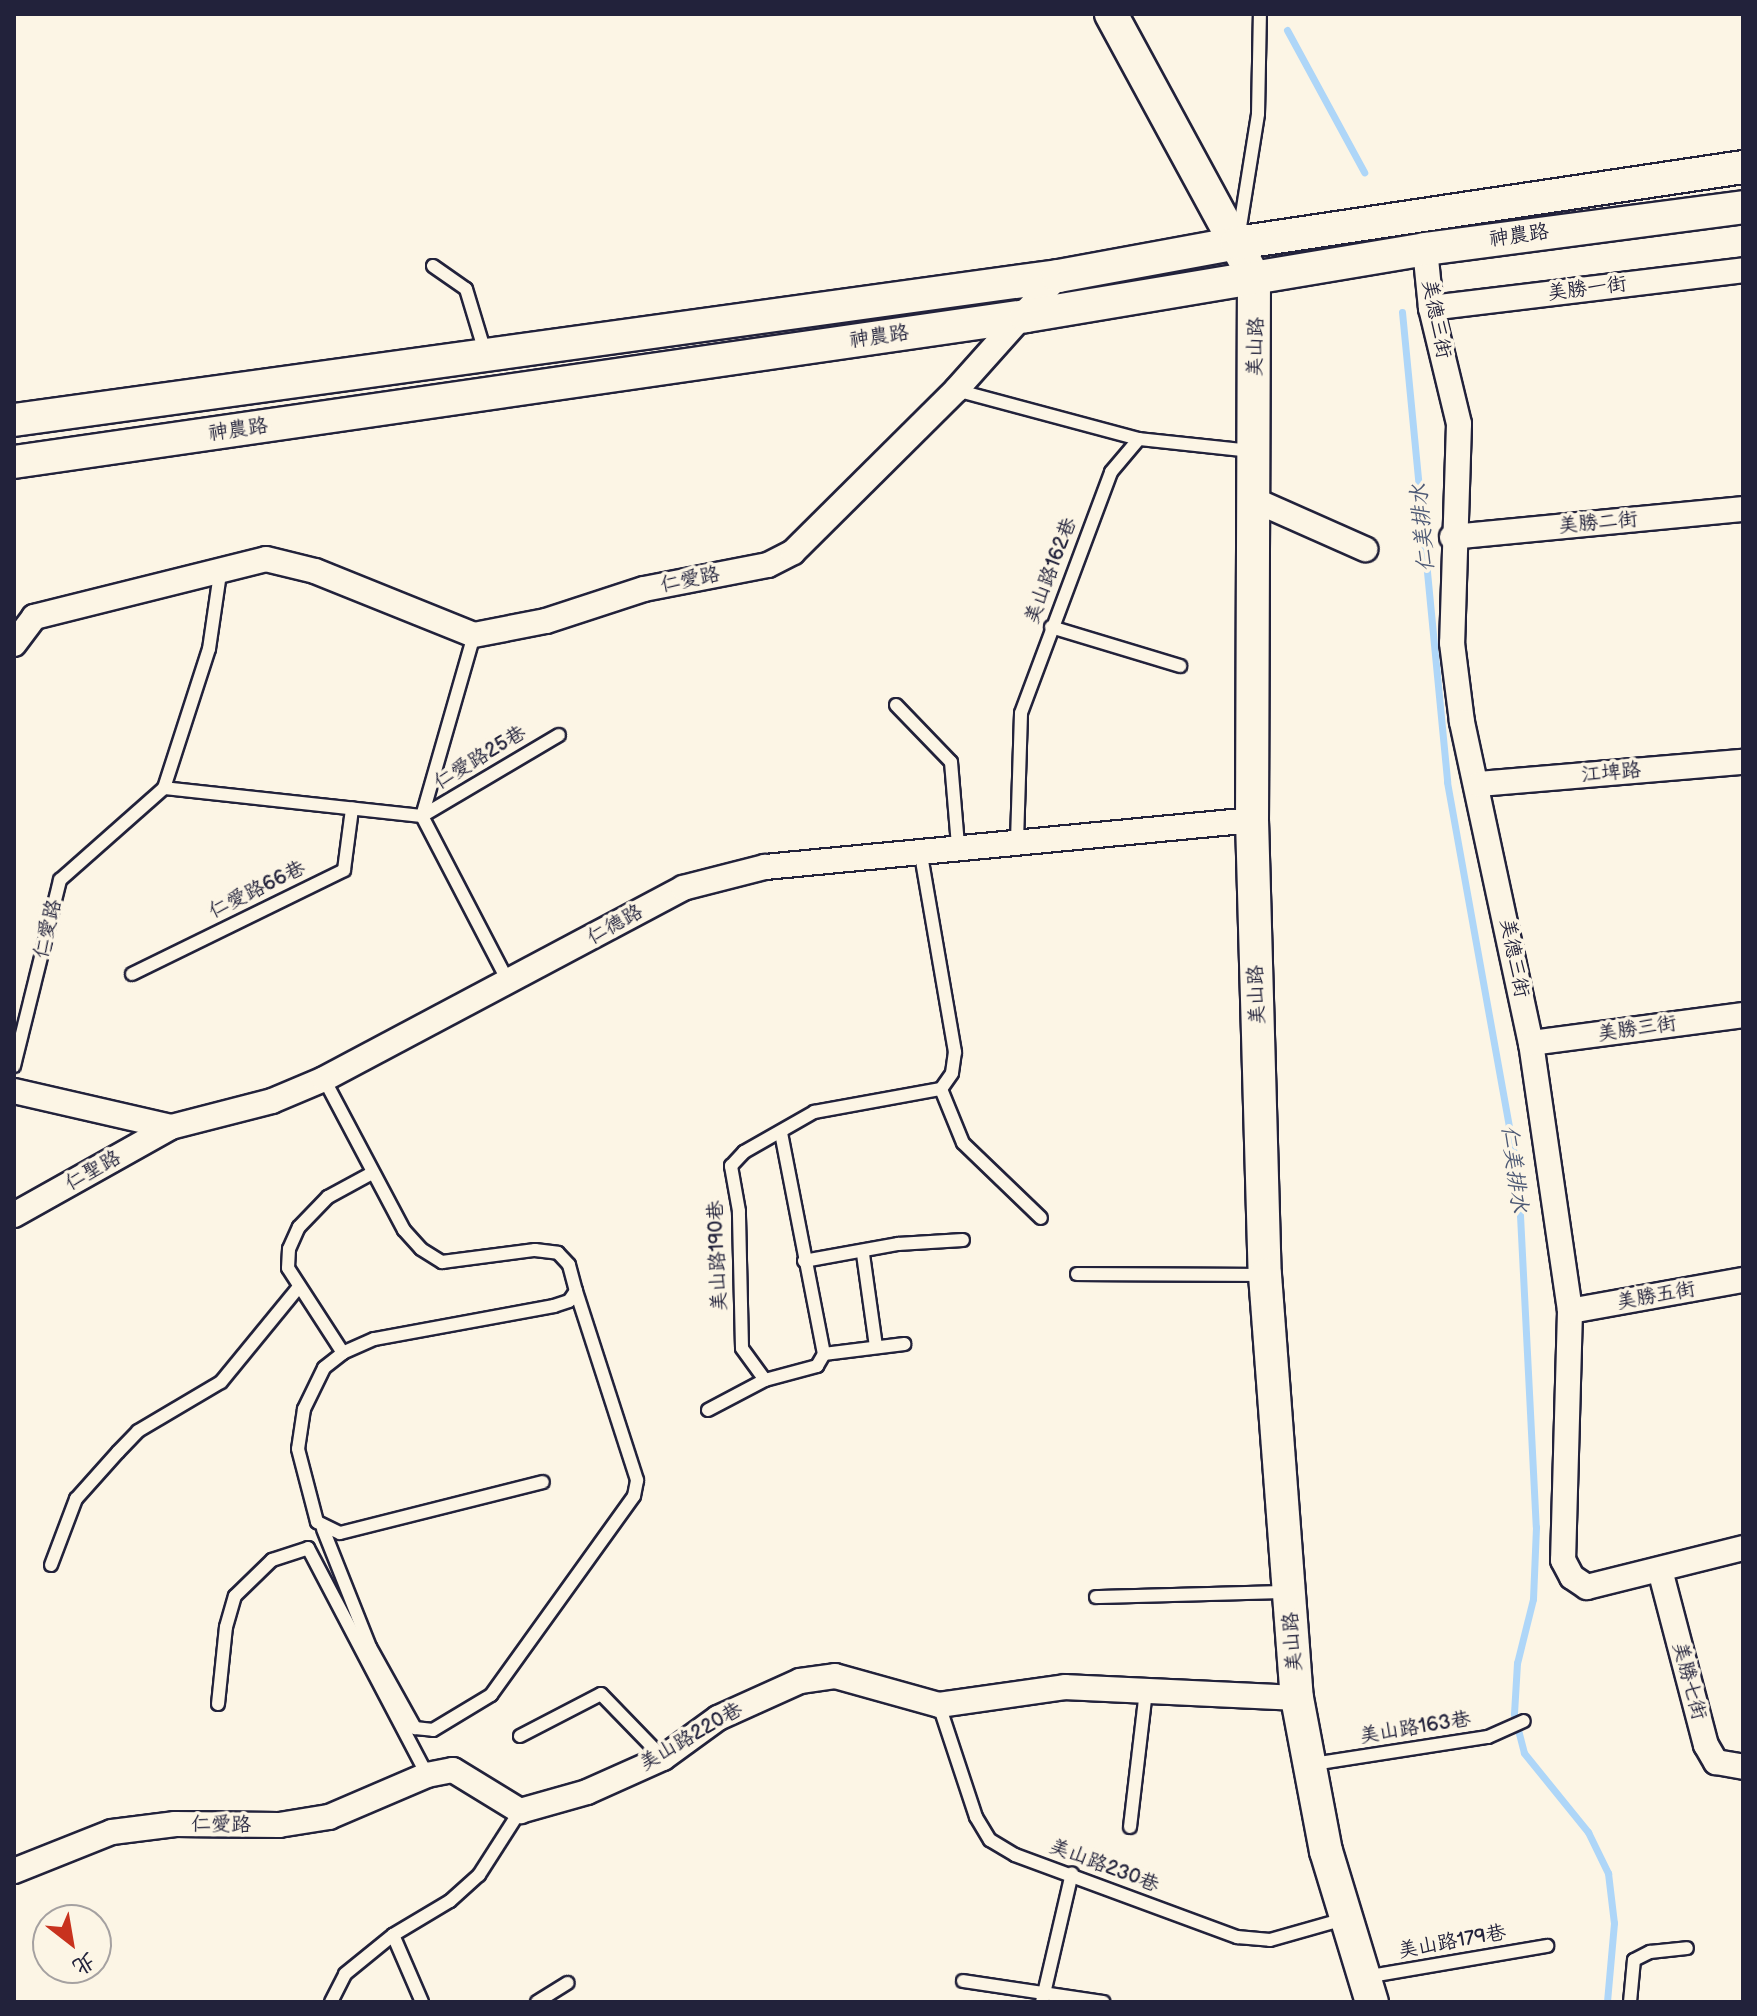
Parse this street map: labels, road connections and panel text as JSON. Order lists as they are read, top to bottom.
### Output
{
  "streets": {
    "street": [
      "神農路",
      "美勝一街",
      "美德三街",
      "美山路",
      "美勝二街",
      "仁愛路",
      "江埤路",
      "仁德路",
      "美勝三街",
      "仁聖路",
      "美勝五街",
      "美勝七街",
      "美山路220巷"
    ],
    "lane": [
      "美山路162巷",
      "仁愛路25巷",
      "仁愛路66巷",
      "美山路190巷",
      "美山路163巷",
      "美山路230巷",
      "美山路179巷"
    ]
  },
  "crossings": [
    ["神農路", "美德三街"],
    ["神農路", "美山路"],
    ["神農路", "仁愛路"],
    ["美勝一街", "美德三街"],
    ["美德三街", "美勝二街"],
    ["美德三街", "江埤路"],
    ["美德三街", "美勝三街"],
    ["美德三街", "美勝五街"],
    ["美德三街", "美勝七街"],
    ["美山路", "仁德路"],
    ["美山路", "美山路163巷"],
    ["美山路", "美山路220巷"],
    ["美山路", "美山路230巷"],
    ["美山路", "美山路179巷"],
    ["美山路162巷", "仁德路"],
    ["仁德路", "仁聖路"],
    ["美山路220巷", "美山路230巷"]
  ],
  "water": ["仁美排水"],
  "north": "bottom right"
}
